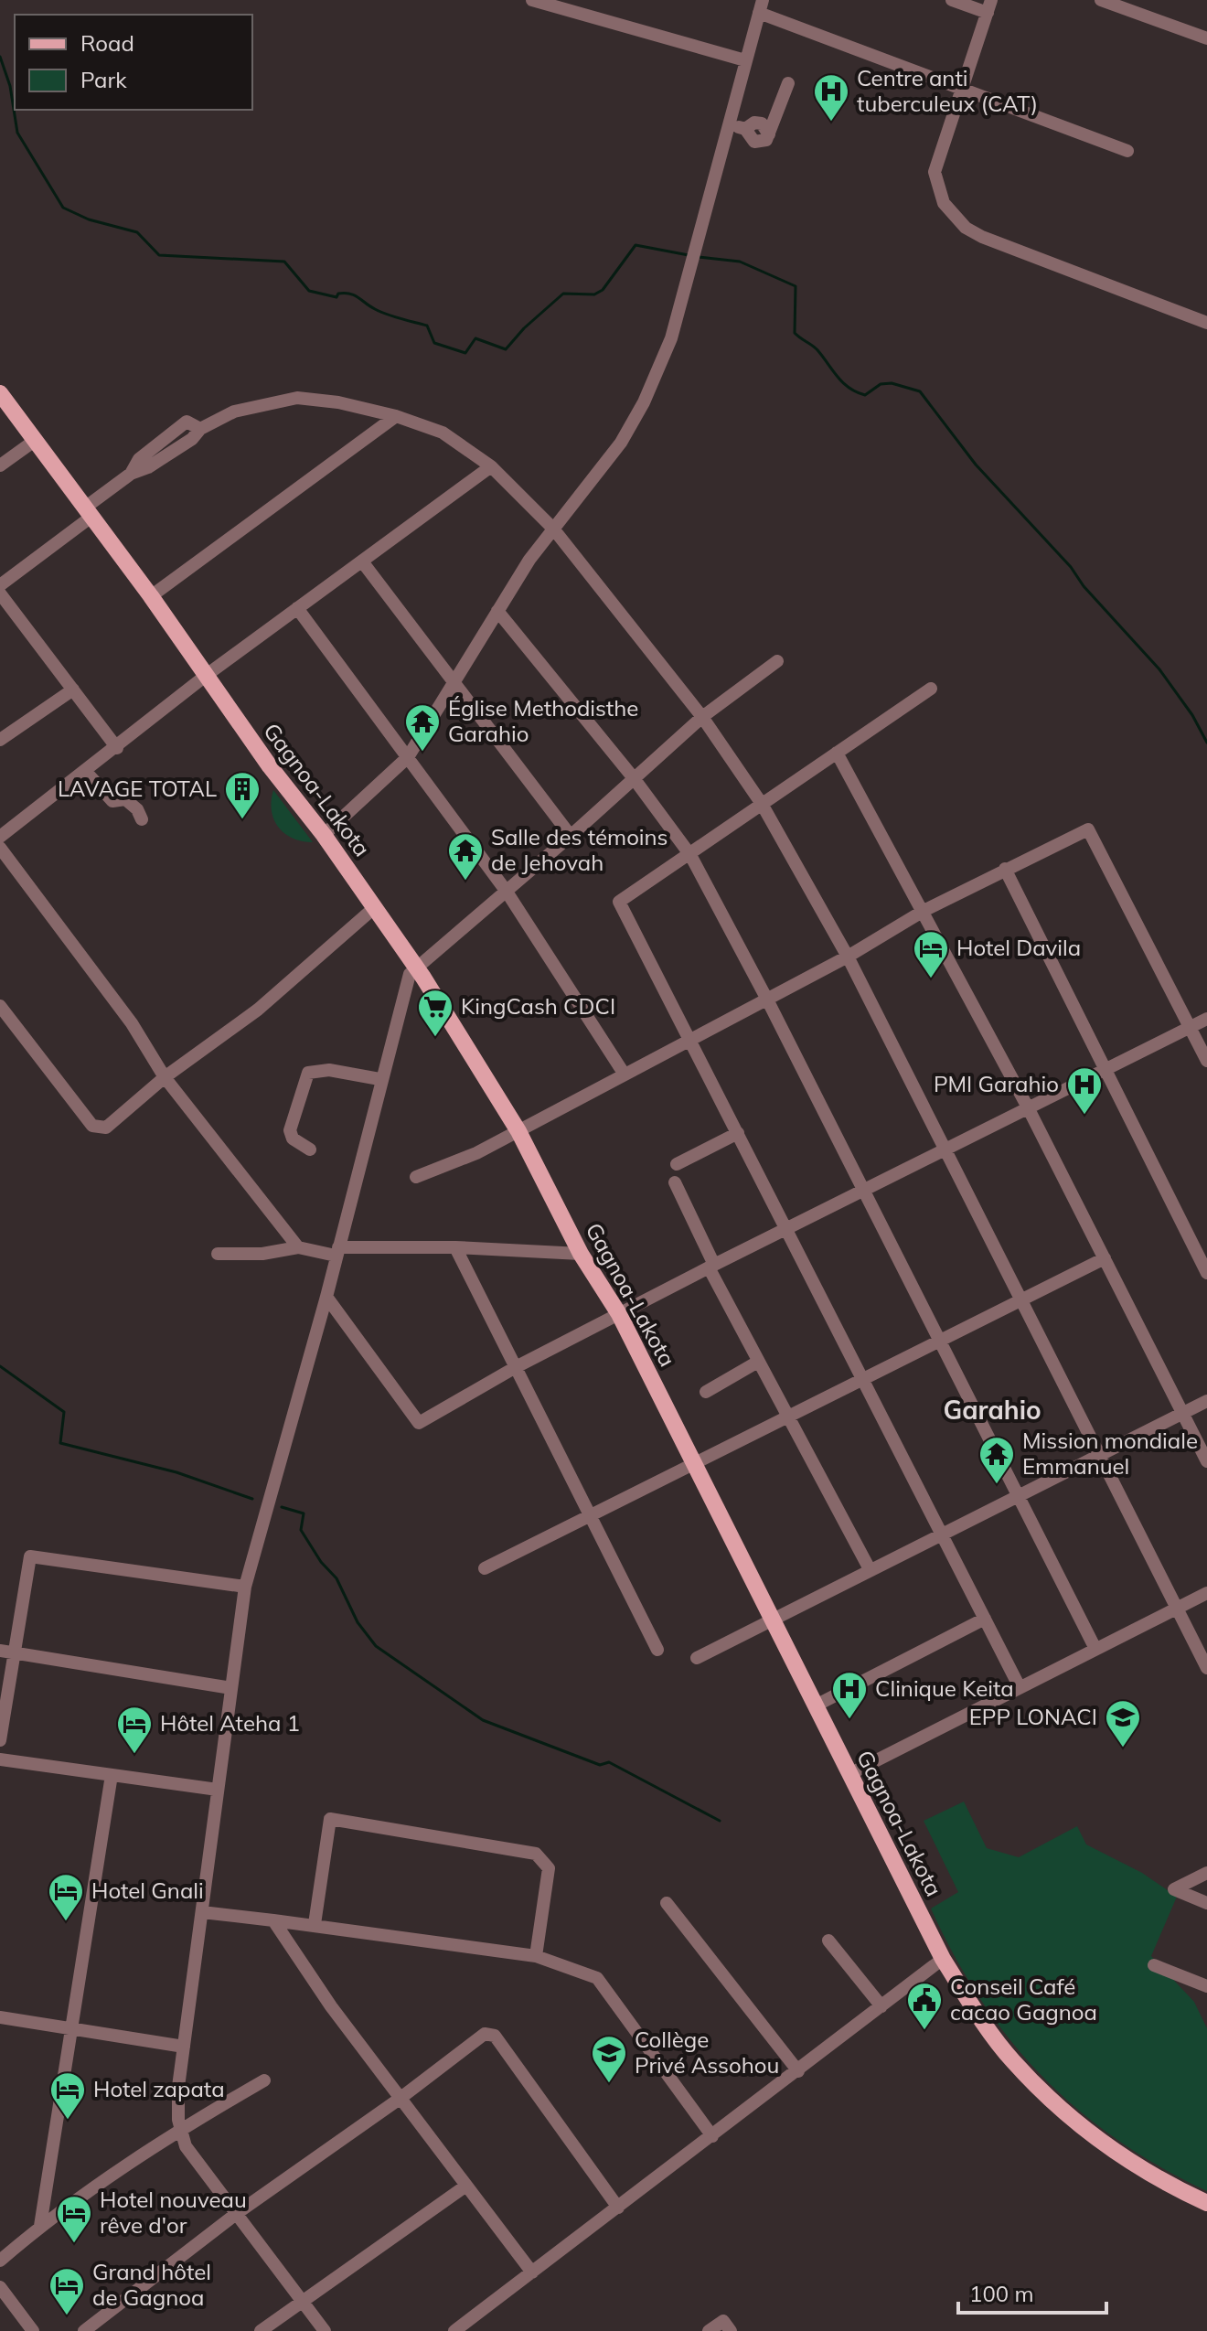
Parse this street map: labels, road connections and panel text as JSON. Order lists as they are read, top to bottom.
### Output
{
  "streets": {
    "main road": ["Gagnoa-Lakota"]
  },
  "districts": ["Garahio"],
  "places": {
    "hospital": ["Centre anti tuberculeux (CAT)", "PMI Garahio", "Clinique Keita"],
    "temple": ["Église Methodisthe Garahio", "Salle des témoins de Jehovah", "Mission mondiale Emmanuel"],
    "building": ["LAVAGE TOTAL"],
    "hotel": [
      "Hotel Davila",
      "Hôtel Ateha 1",
      "Hotel Gnali",
      "Hotel zapata",
      "Hotel nouveau rêve d'or",
      "Grand hôtel de Gagnoa"
    ],
    "supermarket": ["KingCash CDCI"],
    "school or university": ["EPP LONACI", "Collège Privé Assohou"],
    "public building": ["Conseil Café cacao Gagnoa"]
  },
  "legend": ["Road", "Park"],
  "scale_bar": "100 m"
}
